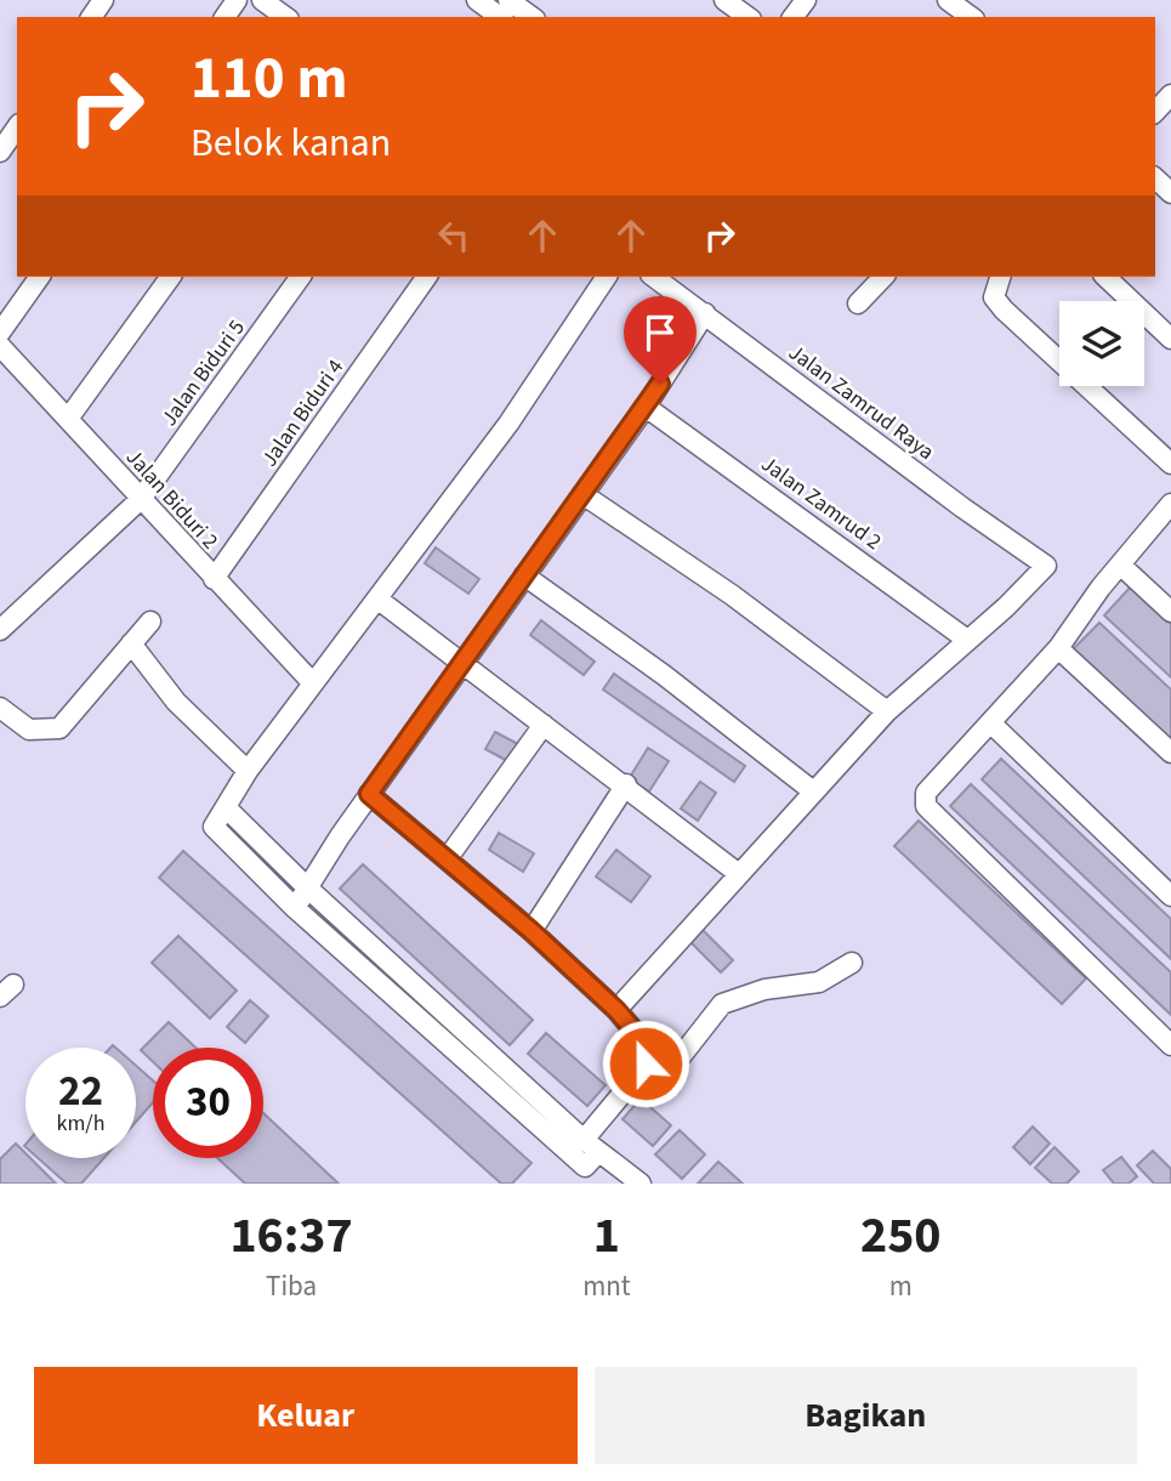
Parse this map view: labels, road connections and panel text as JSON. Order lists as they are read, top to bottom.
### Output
{
  "streets": {
    "street": [
      "Jalan Biduri 5",
      "Jalan Zamrud Raya",
      "Jalan Biduri 4",
      "Jalan Biduri 2",
      "Jalan Zamrud 2"
    ]
  },
  "crossings": [
    ["Jalan Biduri 5", "Jalan Biduri 2"],
    ["Jalan Zamrud Raya", "Jalan Zamrud 2"],
    ["Jalan Biduri 4", "Jalan Biduri 2"]
  ],
  "page": {
    "turn": ["110 m", "Belok kanan"],
    "speed": "22 km/h",
    "limit": "30",
    "eta": [
      "16:37",
      "Tiba",
      "1",
      "mnt",
      "250",
      "m"
    ],
    "buttons": ["Keluar", "Bagikan"]
  }
}
